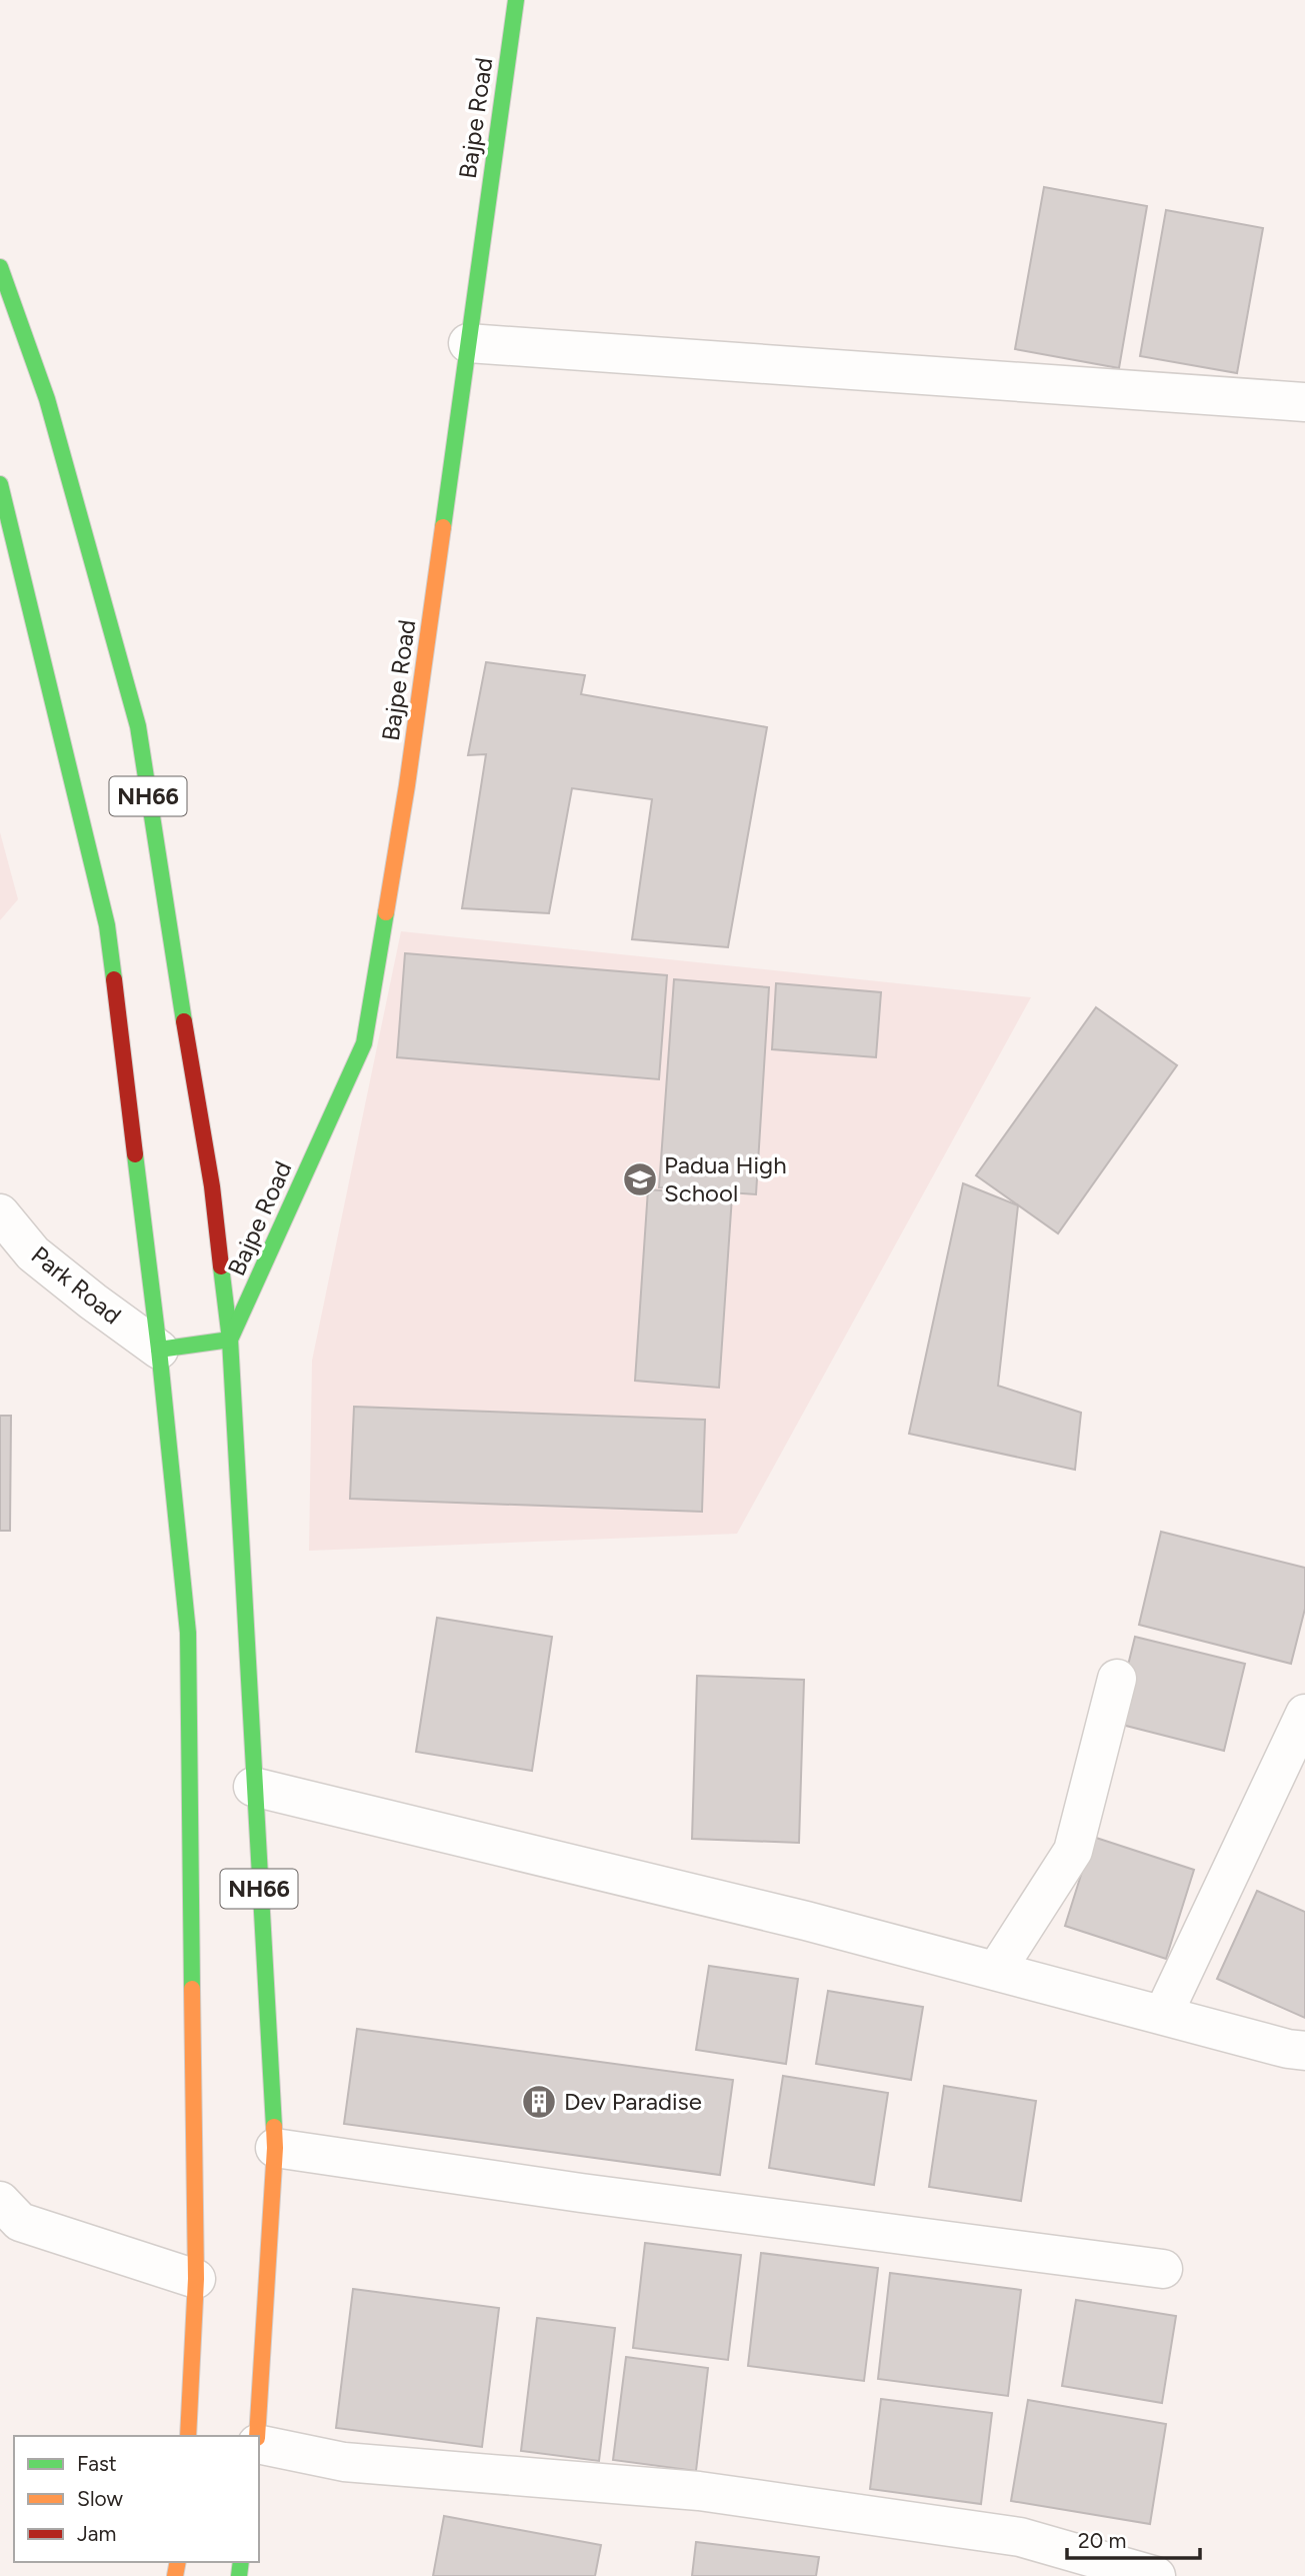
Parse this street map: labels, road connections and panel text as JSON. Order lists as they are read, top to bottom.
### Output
{
  "streets": {
    "main road": ["Bajpe Road", "NH66"],
    "street": ["Park Road"]
  },
  "crossings": [
    ["Bajpe Road", "NH66"],
    ["NH66", "Park Road"]
  ],
  "places": {
    "school or university": ["Padua High School"],
    "building": ["Dev Paradise"]
  },
  "legend": ["Fast", "Slow", "Jam"],
  "scale_bar": "20 m"
}
